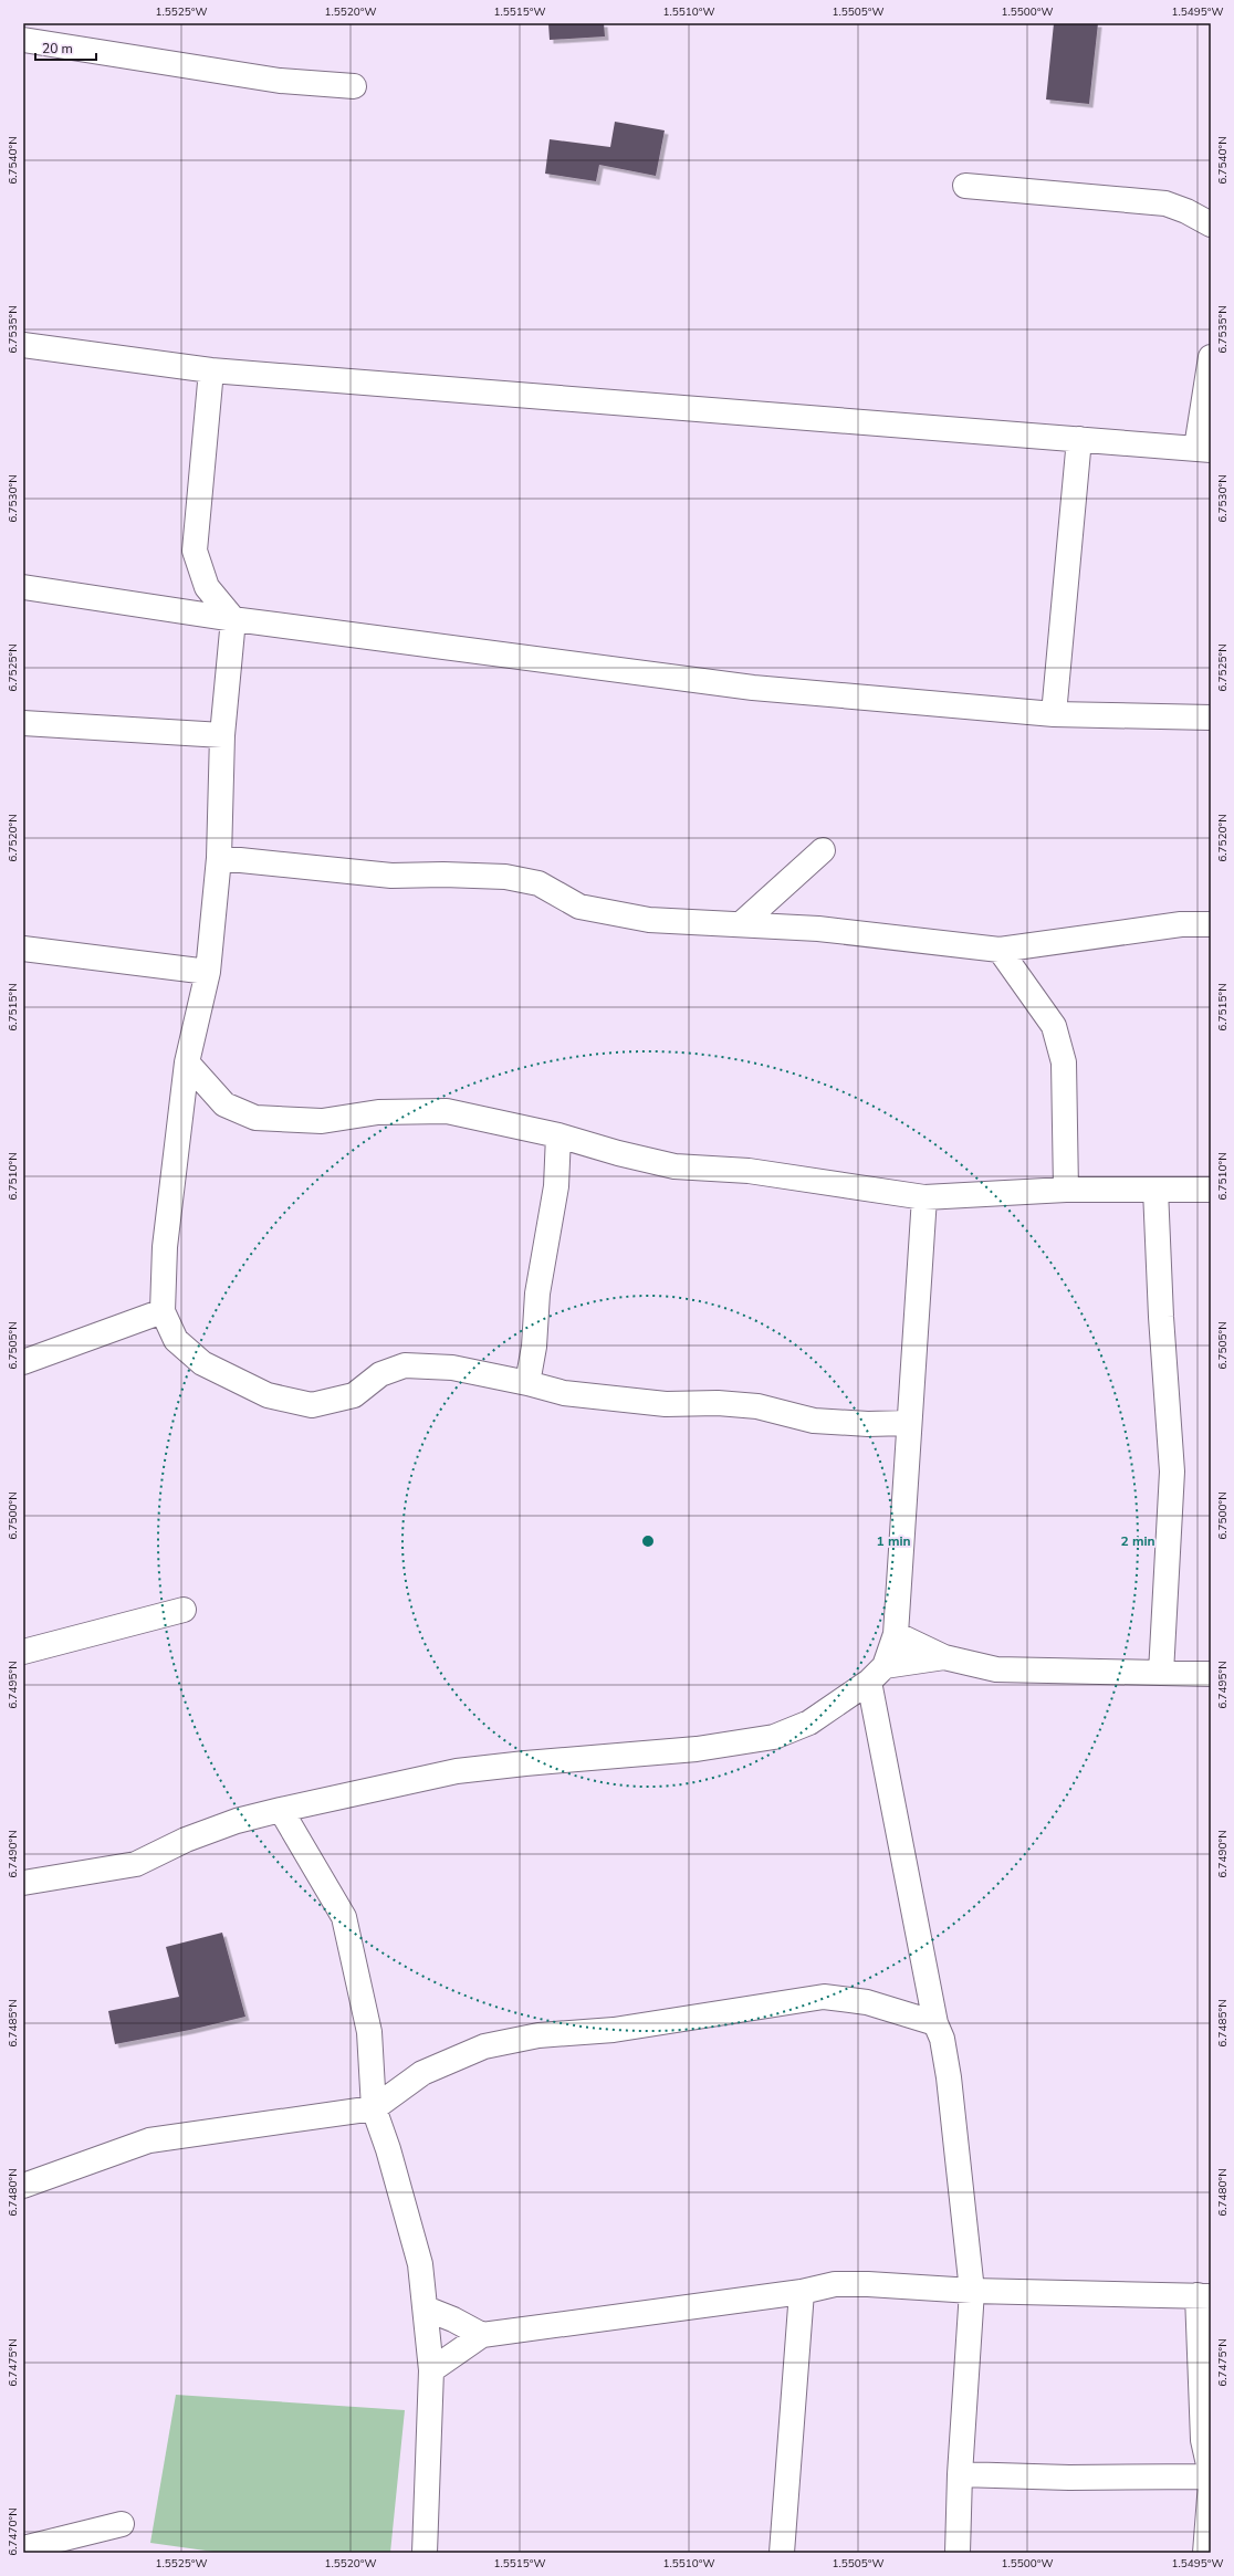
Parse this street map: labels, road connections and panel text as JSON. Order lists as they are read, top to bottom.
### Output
{
  "scale_bar": "20 m",
  "coordinates": [
    "1.5525°W",
    "1.5520°W",
    "1.5515°W",
    "1.5510°W",
    "1.5505°W",
    "1.5500°W",
    "1.5495°W",
    "6.7540°N",
    "6.7535°N",
    "6.7530°N",
    "6.7525°N",
    "6.7520°N",
    "6.7515°N",
    "6.7510°N",
    "6.7505°N",
    "6.7500°N",
    "6.7495°N",
    "6.7490°N",
    "6.7485°N",
    "6.7480°N",
    "6.7475°N",
    "6.7470°N"
  ],
  "rings": ["1 min", "2 min"]
}
